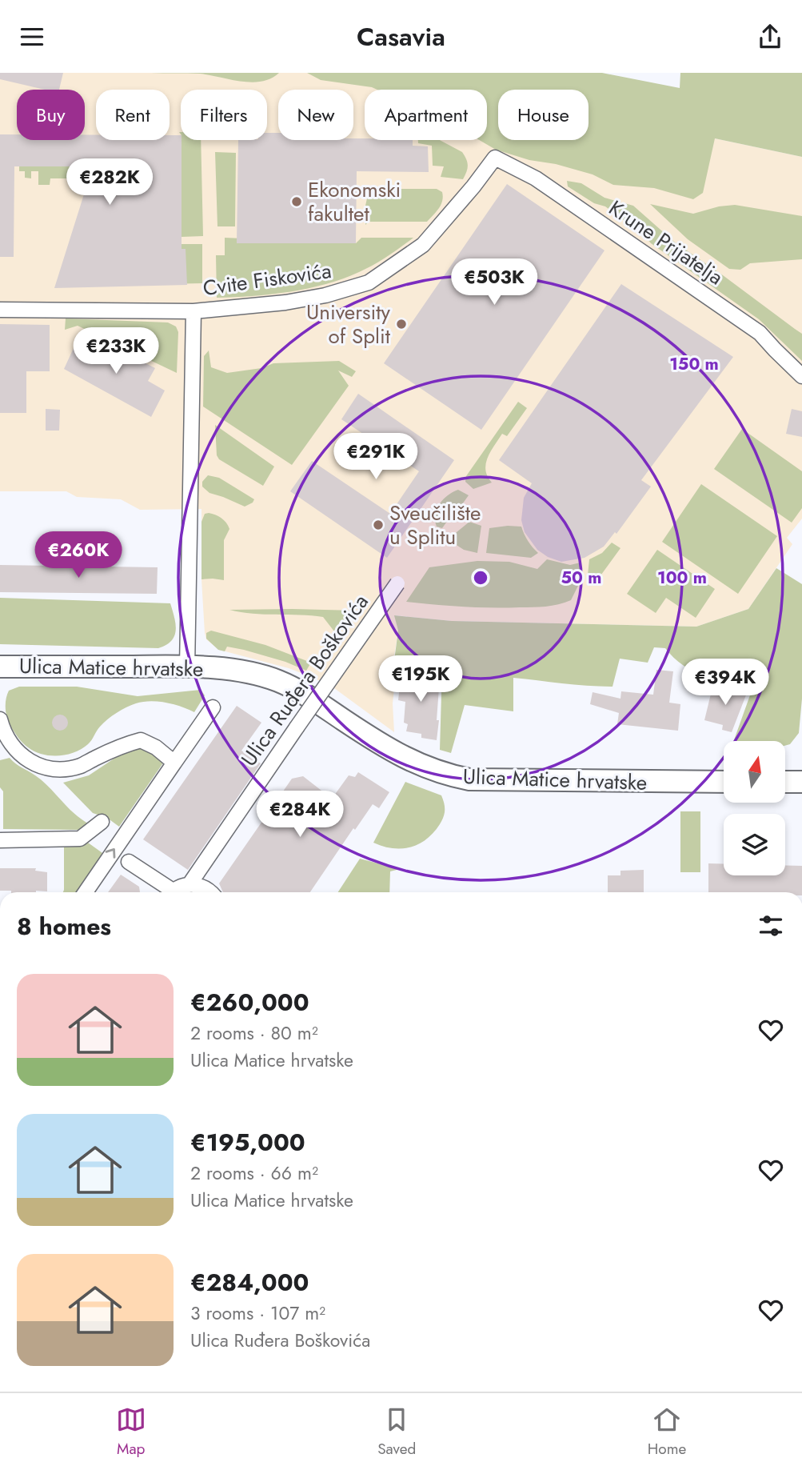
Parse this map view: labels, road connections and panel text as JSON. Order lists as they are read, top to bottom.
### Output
{
  "streets": {
    "street": [
      "Krune Prijatelja",
      "Cvite Fiskovića",
      "Ulica Matice hrvatske",
      "Ulica Ruđera Boškovića"
    ]
  },
  "crossings": [
    ["Krune Prijatelja", "Cvite Fiskovića"],
    ["Cvite Fiskovića", "Ulica Matice hrvatske"]
  ],
  "places": ["Ekonomski fakultet", "University of Split", "Sveučilište u Splitu"],
  "north": "top",
  "page": {
    "header": "Casavia",
    "chip": [
      "Buy",
      "Rent",
      "Filters",
      "New",
      "Apartment",
      "House"
    ],
    "price": [
      "€282K",
      "€503K",
      "€233K",
      "€291K",
      "€260K",
      "€195K",
      "€394K",
      "€284K"
    ],
    "heading": "8 homes",
    "list": [
      {
        "name": "€260,000",
        "note": "2 rooms · 80 m² · Ulica Matice hrvatske"
      },
      {
        "name": "€195,000",
        "note": "2 rooms · 66 m² · Ulica Matice hrvatske"
      },
      {
        "name": "€284,000",
        "note": "3 rooms · 107 m² · Ulica Ruđera Boškovića"
      }
    ],
    "tabs": ["Map", "Saved", "Home"]
  },
  "rings": ["150 m", "50 m", "100 m"]
}
